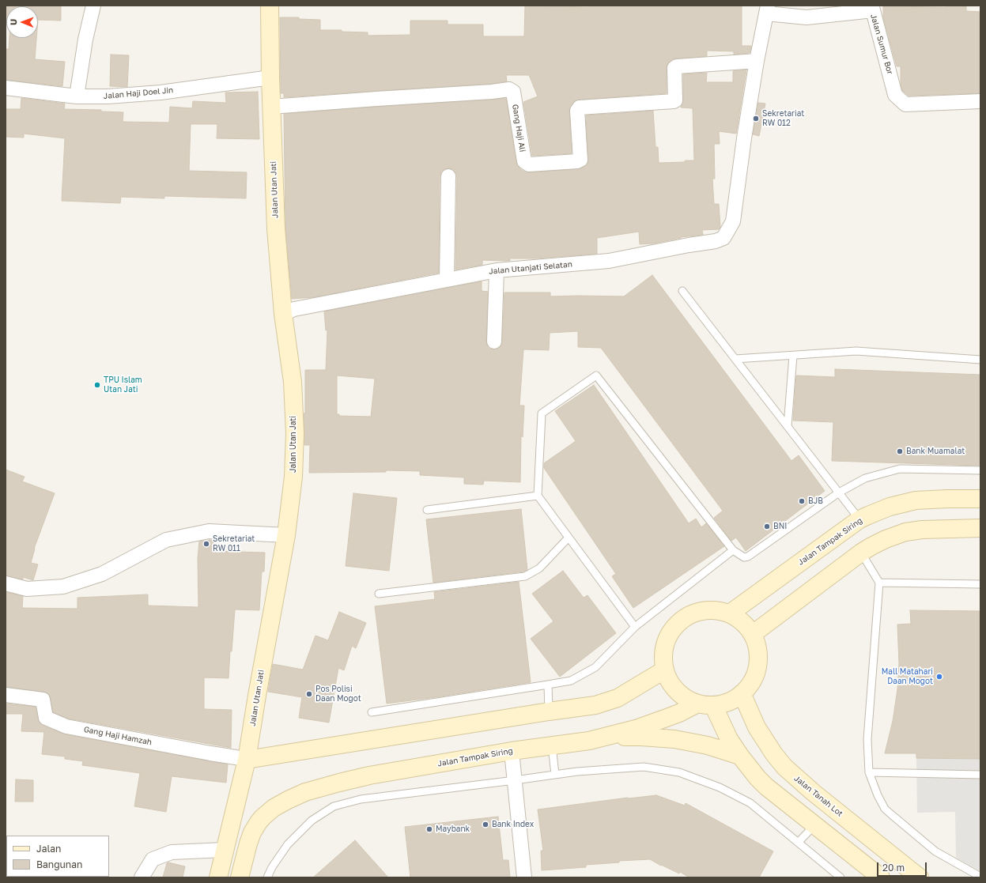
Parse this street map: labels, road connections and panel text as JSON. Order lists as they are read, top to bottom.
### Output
{
  "streets": {
    "main road": ["Jalan Utan Jati", "Jalan Tampak Siring", "Jalan Tanah Lot"],
    "street": [
      "Jalan Sumur Bor",
      "Jalan Haji Doel Jin",
      "Gang Haji Ali",
      "Jalan Utanjati Selatan",
      "Gang Haji Hamzah"
    ]
  },
  "crossings": [
    ["Jalan Sumur Bor", "Gang Haji Ali"],
    ["Jalan Sumur Bor", "Jalan Utanjati Selatan"],
    ["Jalan Haji Doel Jin", "Jalan Utan Jati"],
    ["Gang Haji Ali", "Jalan Utan Jati"],
    ["Jalan Utan Jati", "Jalan Utanjati Selatan"],
    ["Jalan Utan Jati", "Gang Haji Hamzah"],
    ["Jalan Tampak Siring", "Jalan Tanah Lot"]
  ],
  "places": [
    "Sekretariat RW 012",
    "TPU Islam Utan Jati",
    "Bank Muamalat",
    "BJB",
    "BNI",
    "Sekretariat RW 011",
    "Mall Matahari Daan Mogot",
    "Pos Polisi Daan Mogot",
    "Bank Index",
    "Maybank"
  ],
  "legend": ["Jalan", "Bangunan"],
  "scale_bar": "20 m",
  "north": "left"
}
